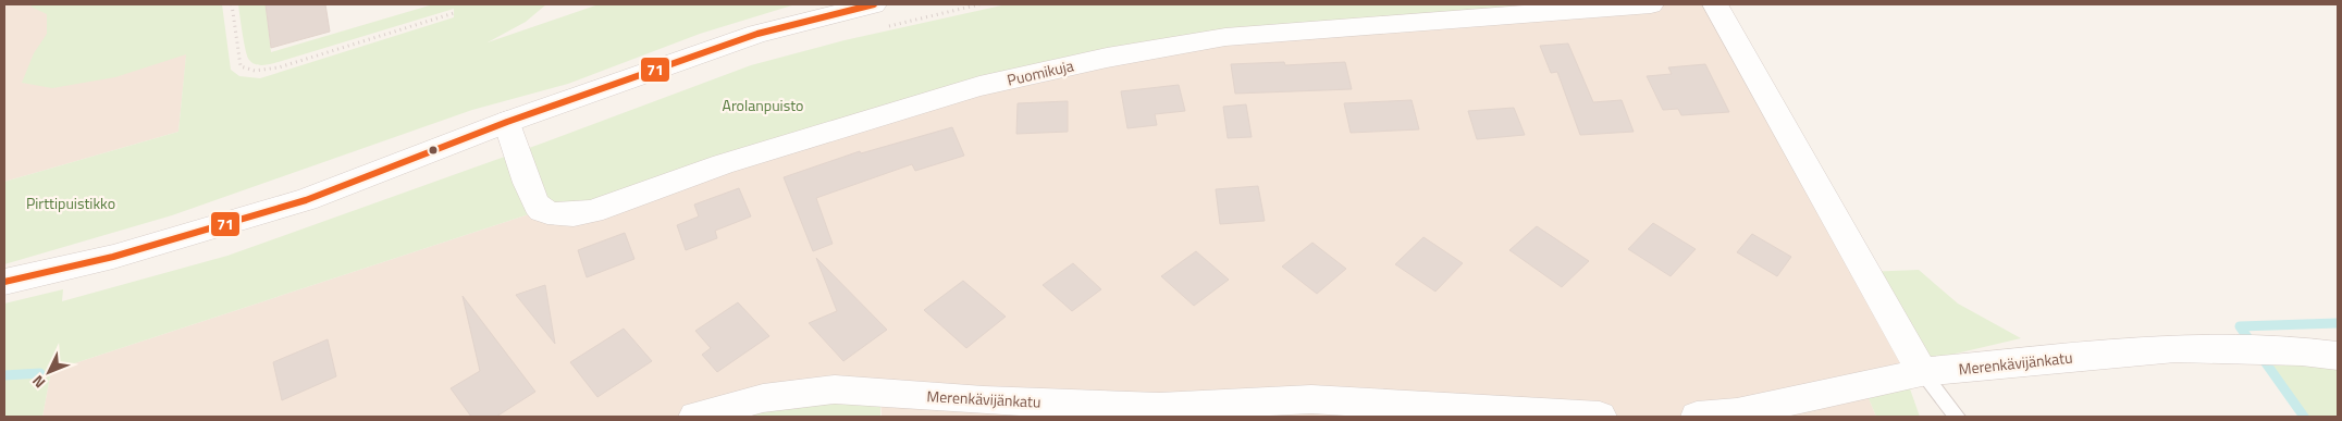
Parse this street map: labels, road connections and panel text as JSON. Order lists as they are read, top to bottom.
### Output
{
  "streets": {
    "street": ["Puomikuja", "Merenkävijänkatu"]
  },
  "parks": ["Arolanpuisto", "Pirttipuistikko"],
  "lines": ["transit line 71"],
  "north": "bottom left"
}
